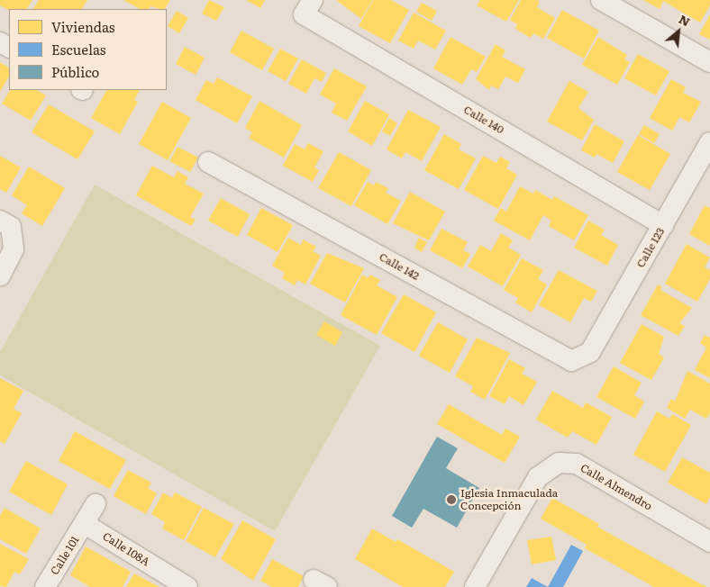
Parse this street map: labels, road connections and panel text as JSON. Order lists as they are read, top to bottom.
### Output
{
  "streets": {
    "street": [
      "Calle 140",
      "Calle 123",
      "Calle 142",
      "Calle Almendro",
      "Calle 108A",
      "Calle 101"
    ]
  },
  "crossings": [
    ["Calle 140", "Calle 123"],
    ["Calle 123", "Calle 142"],
    ["Calle 108A", "Calle 101"]
  ],
  "places": ["Iglesia Inmaculada Concepción"],
  "legend": ["Viviendas", "Escuelas", "Público"],
  "north": "top right"
}
